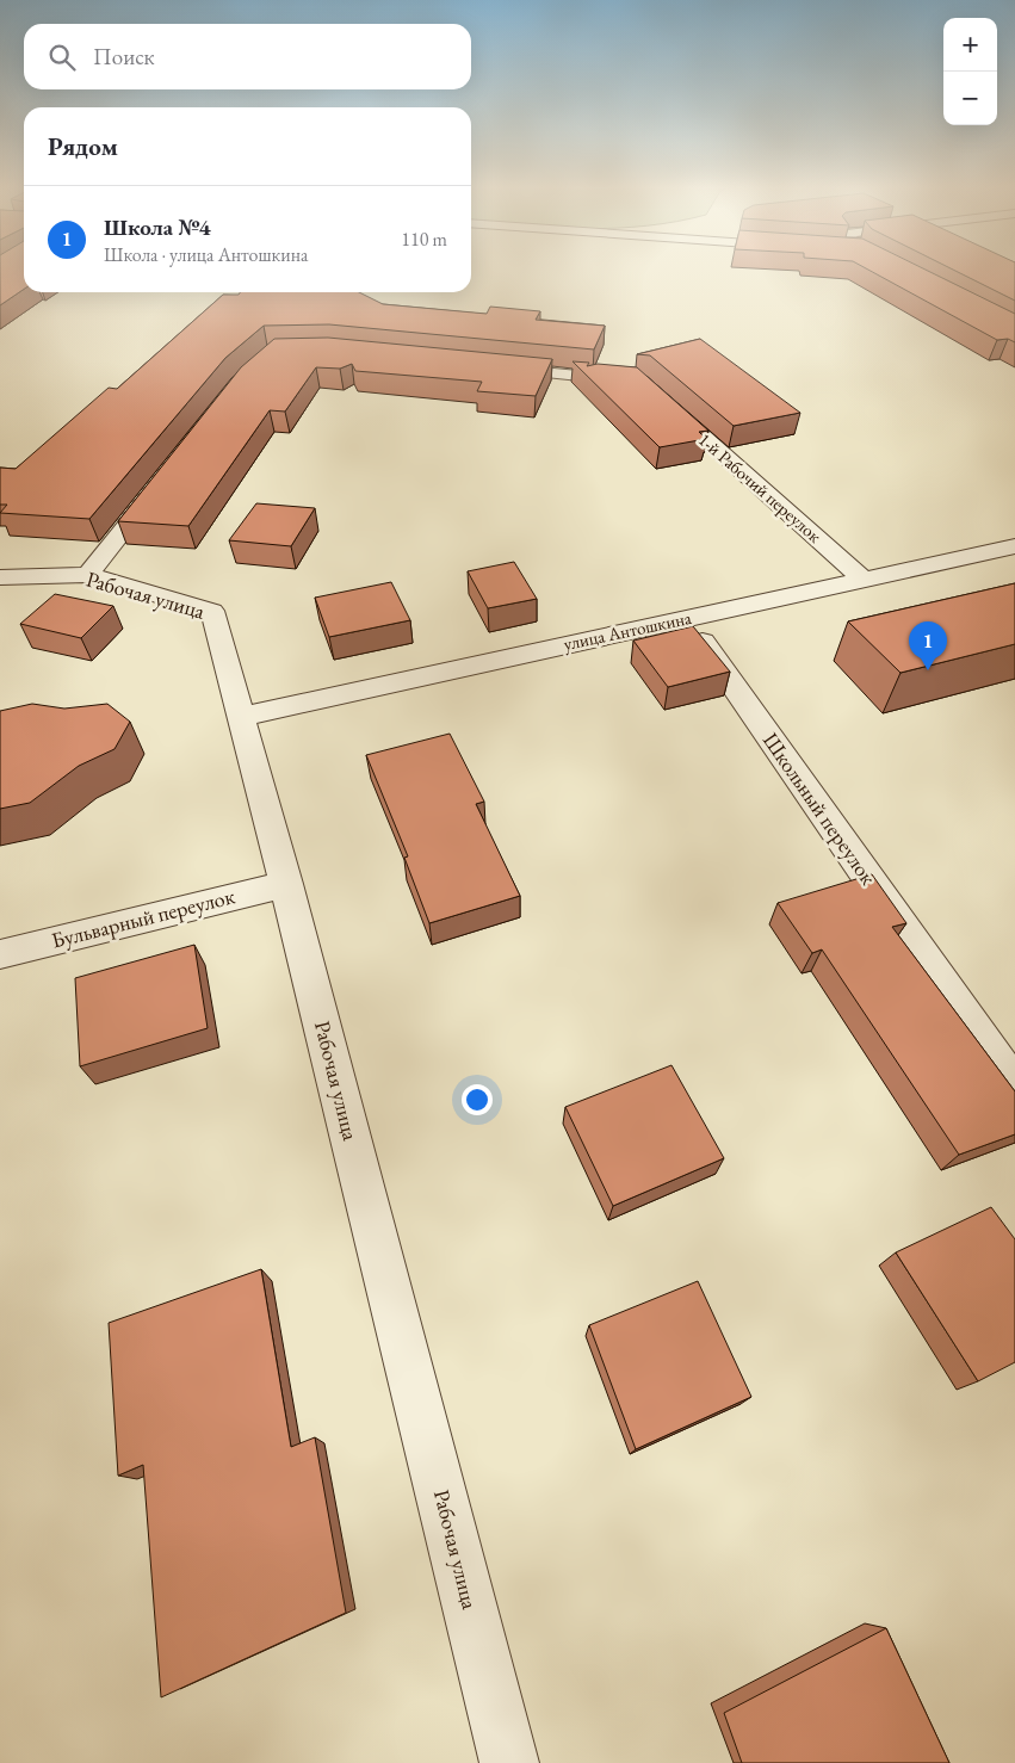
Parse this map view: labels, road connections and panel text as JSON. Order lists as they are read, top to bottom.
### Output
{
  "streets": {
    "street": [
      "1-й Рабочий переулок",
      "Рабочая улица",
      "улица Антошкина",
      "Школьный переулок",
      "Бульварный переулок"
    ]
  },
  "crossings": [
    ["1-й Рабочий переулок", "улица Антошкина"],
    ["Рабочая улица", "улица Антошкина"],
    ["Рабочая улица", "Бульварный переулок"],
    ["улица Антошкина", "Школьный переулок"]
  ],
  "page": {
    "map_buttons": ["+", "−"],
    "search": "Поиск",
    "heading": "Рядом",
    "list": [
      {
        "mark": "1",
        "name": "Школа №4",
        "note": "Школа · улица Антошкина",
        "value": "110 m"
      }
    ],
    "pins": "1"
  }
}
